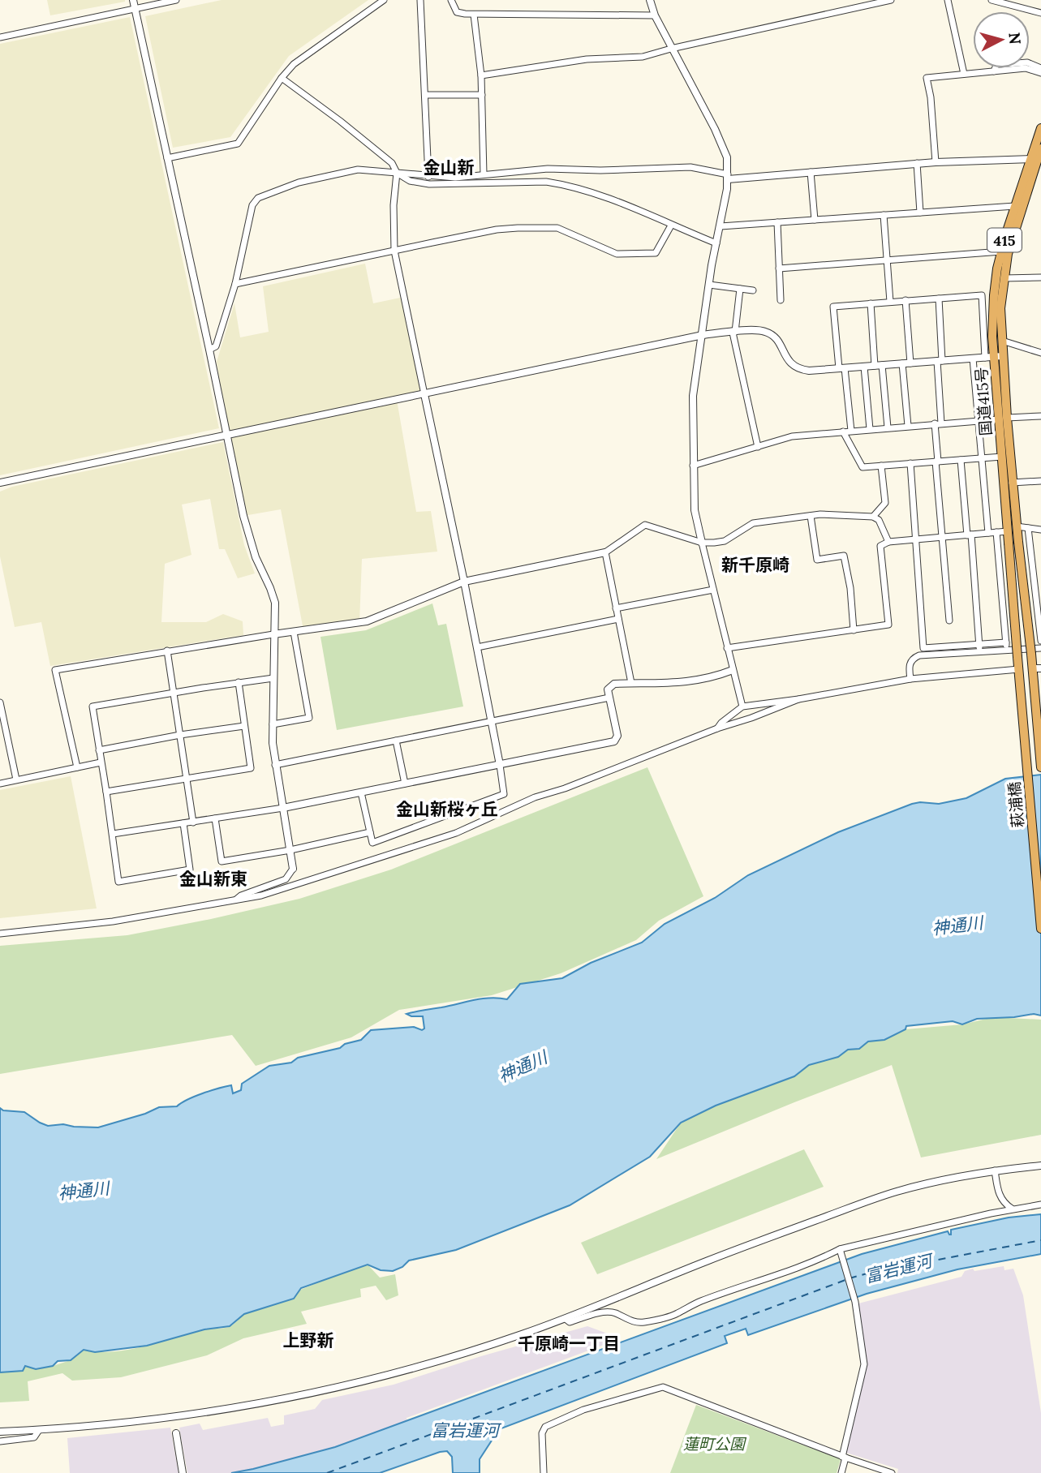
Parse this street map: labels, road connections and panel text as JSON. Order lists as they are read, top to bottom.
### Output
{
  "streets": {
    "highway": ["415", "国道415号", "萩浦橋"]
  },
  "crossings": [
    ["国道415号", "萩浦橋"]
  ],
  "districts": [
    "金山新",
    "新千原崎",
    "金山新桜ヶ丘",
    "金山新東",
    "上野新",
    "千原崎一丁目"
  ],
  "water": ["神通川", "富岩運河"],
  "parks": ["蓮町公園"],
  "north": "right"
}
